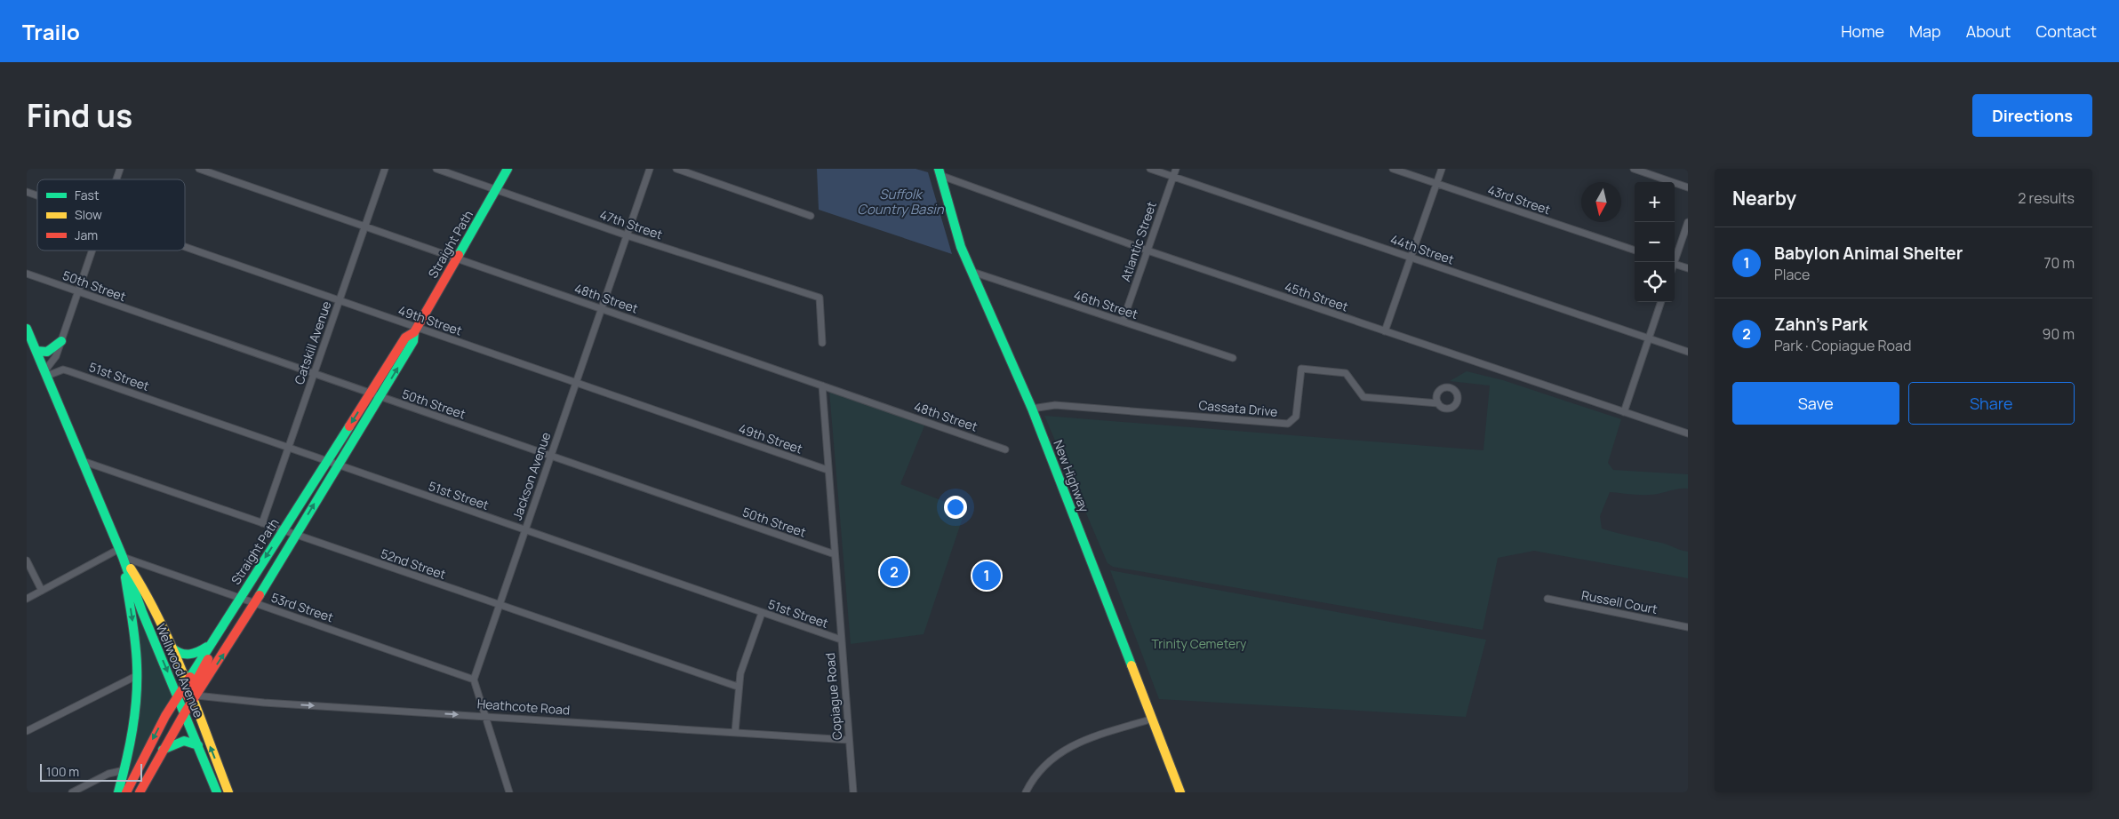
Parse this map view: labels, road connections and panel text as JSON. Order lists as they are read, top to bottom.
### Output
{
  "streets": {
    "main road": ["Straight Path", "New Highway", "Wellwood Avenue"],
    "street": [
      "43rd Street",
      "47th Street",
      "Atlantic Street",
      "44th Street",
      "50th Street",
      "45th Street",
      "48th Street",
      "46th Street",
      "49th Street",
      "Catskill Avenue",
      "51st Street",
      "Cassata Drive",
      "Jackson Avenue",
      "52nd Street",
      "Russell Court",
      "53rd Street",
      "Copiague Road",
      "Heathcote Road"
    ]
  },
  "crossings": [
    ["47th Street", "Straight Path"],
    ["47th Street", "Jackson Avenue"],
    ["Atlantic Street", "44th Street"],
    ["Atlantic Street", "45th Street"],
    ["Atlantic Street", "46th Street"],
    ["Straight Path", "50th Street"],
    ["Straight Path", "48th Street"],
    ["Straight Path", "49th Street"],
    ["Straight Path", "51st Street"],
    ["Straight Path", "52nd Street"],
    ["Straight Path", "53rd Street"],
    ["Straight Path", "Wellwood Avenue"],
    ["Straight Path", "Heathcote Road"],
    ["50th Street", "Catskill Avenue"],
    ["50th Street", "Jackson Avenue"],
    ["50th Street", "Copiague Road"],
    ["45th Street", "New Highway"],
    ["48th Street", "Catskill Avenue"],
    ["48th Street", "Jackson Avenue"],
    ["48th Street", "Copiague Road"],
    ["46th Street", "New Highway"],
    ["49th Street", "Catskill Avenue"],
    ["49th Street", "Jackson Avenue"],
    ["49th Street", "Copiague Road"],
    ["Catskill Avenue", "51st Street"],
    ["Catskill Avenue", "52nd Street"],
    ["51st Street", "Jackson Avenue"],
    ["51st Street", "Wellwood Avenue"],
    ["51st Street", "Copiague Road"],
    ["Cassata Drive", "New Highway"],
    ["Jackson Avenue", "52nd Street"],
    ["Jackson Avenue", "53rd Street"],
    ["52nd Street", "Wellwood Avenue"],
    ["53rd Street", "Wellwood Avenue"],
    ["Wellwood Avenue", "Heathcote Road"],
    ["Copiague Road", "Heathcote Road"]
  ],
  "one_way": ["Heathcote Road"],
  "water": ["Suffolk Country Basin"],
  "parks": ["Trinity Cemetery"],
  "legend": ["Fast", "Slow", "Jam"],
  "scale_bar": "100 m",
  "north": "bottom",
  "page": {
    "header": "Trailo",
    "nav": [
      "Home",
      "Map",
      "About",
      "Contact"
    ],
    "title": "Find us",
    "buttons": [
      "Directions",
      ["Save", "Share"]
    ],
    "heading": ["Nearby", "2 results"],
    "map_buttons": ["+", "−"],
    "list": [
      {
        "mark": "1",
        "name": "Babylon Animal Shelter",
        "note": "Place",
        "value": "70 m"
      },
      {
        "mark": "2",
        "name": "Zahn's Park",
        "note": "Park · Copiague Road",
        "value": "90 m"
      }
    ],
    "pins": ["2", "1"],
    "scale": "100 m"
  }
}
